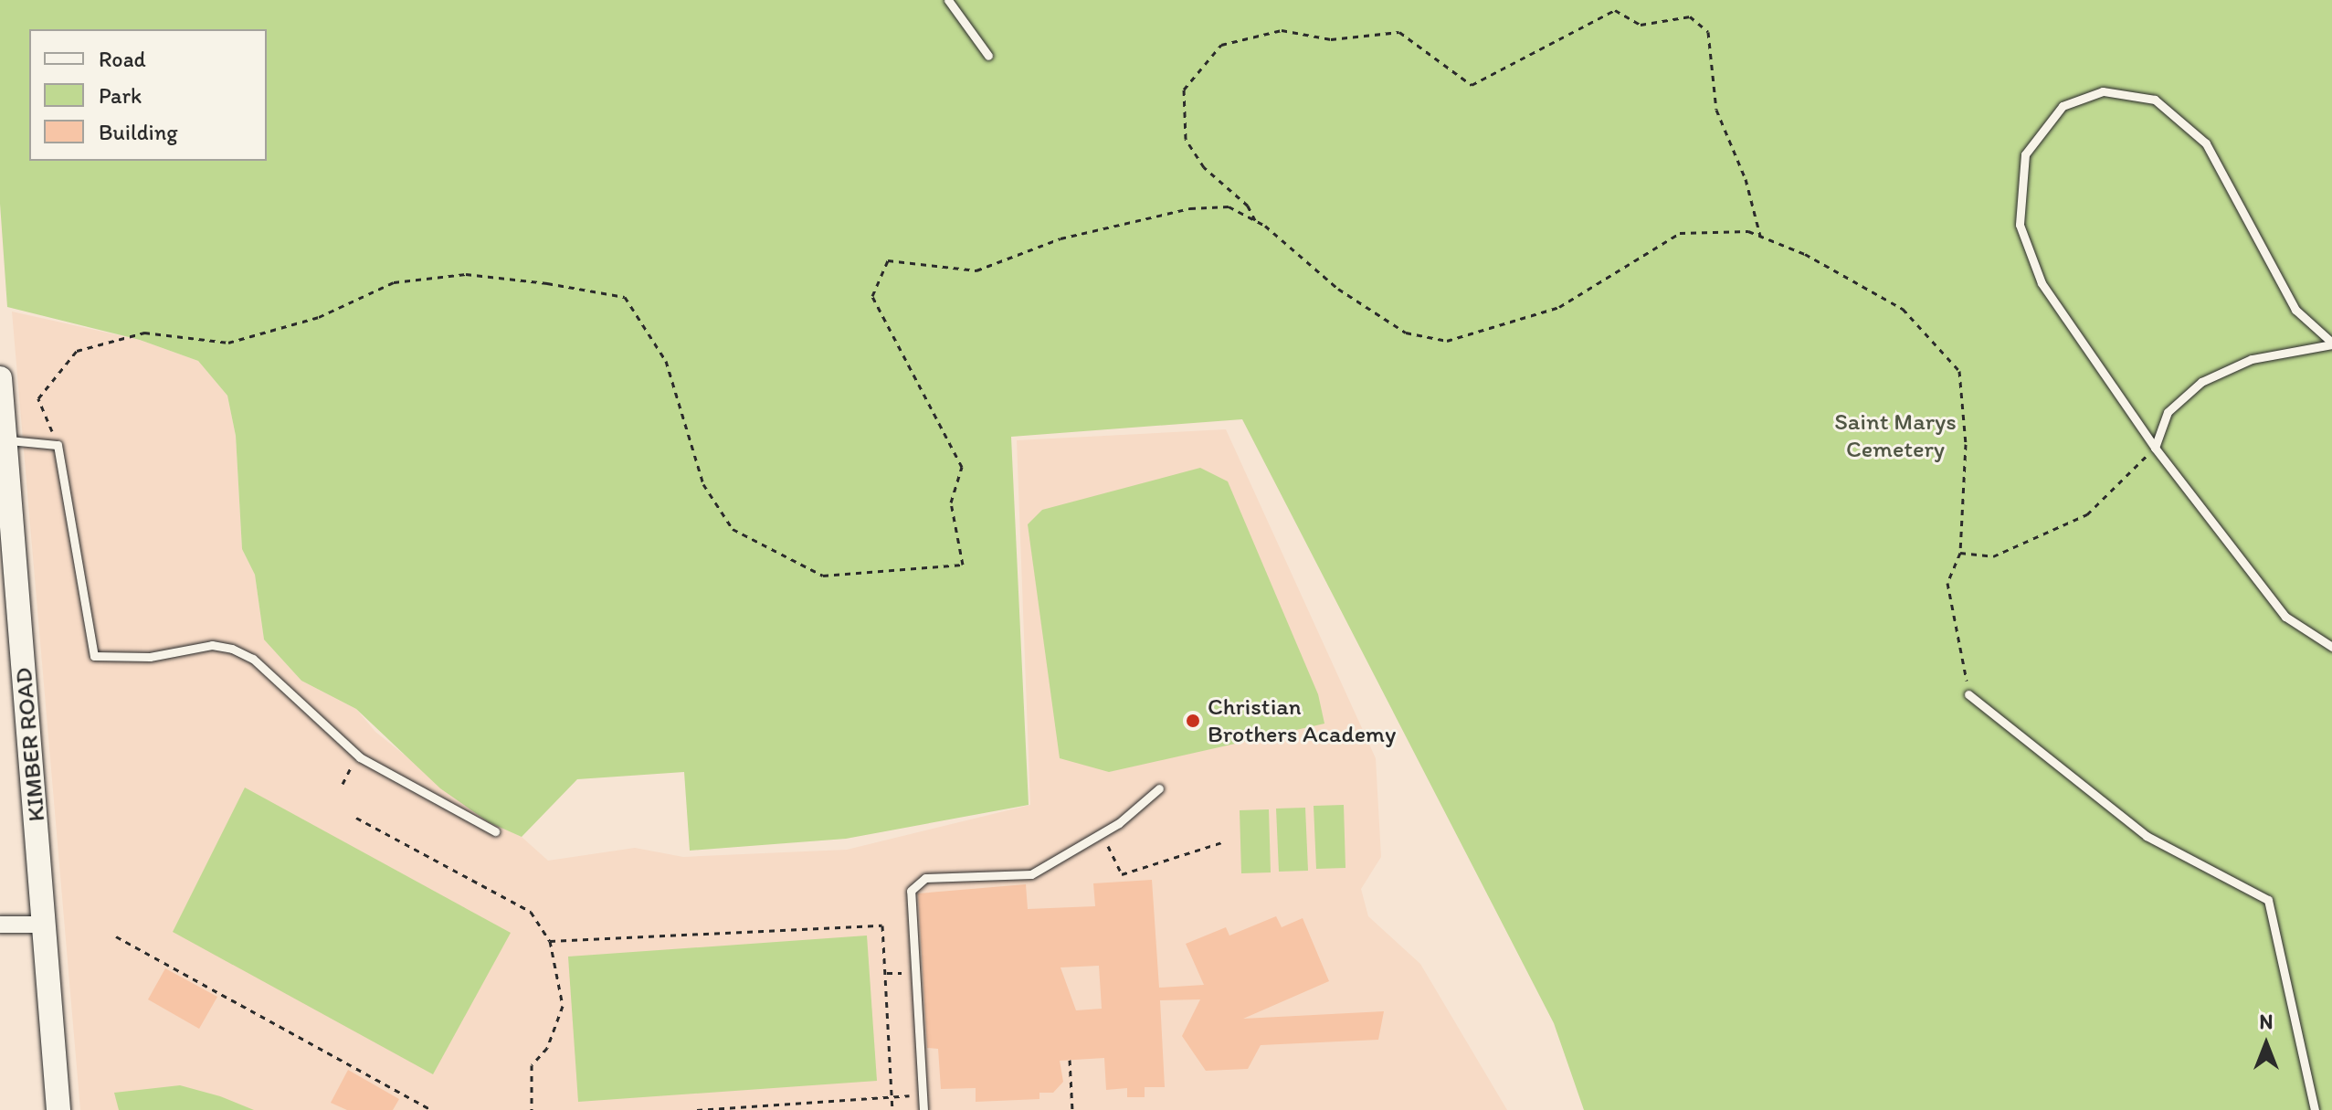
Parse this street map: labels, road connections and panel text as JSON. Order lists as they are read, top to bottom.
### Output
{
  "streets": {
    "street": ["KIMBER ROAD"]
  },
  "parks": ["Saint Marys Cemetery"],
  "places": ["Christian Brothers Academy"],
  "legend": ["Road", "Park", "Building"],
  "north": "top"
}
